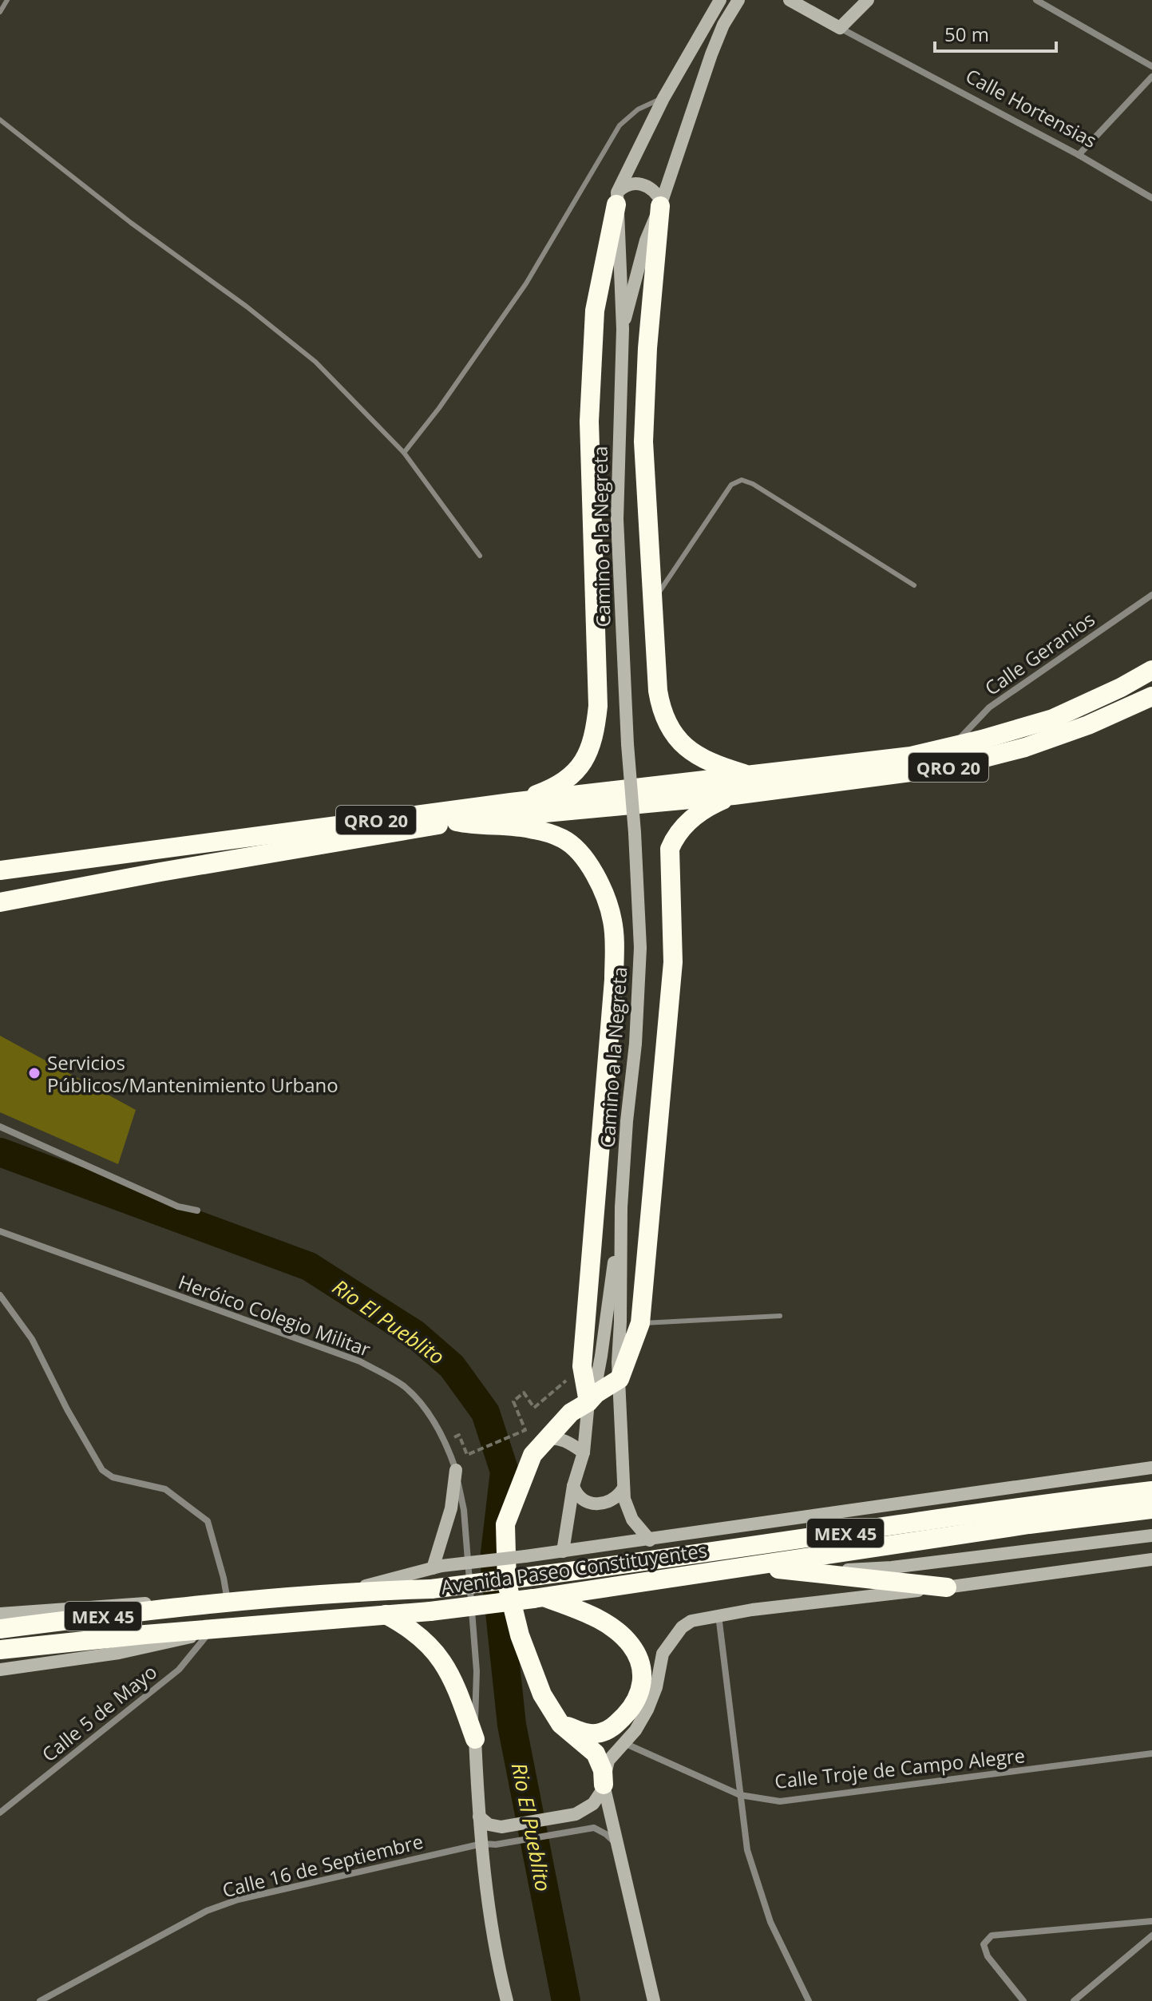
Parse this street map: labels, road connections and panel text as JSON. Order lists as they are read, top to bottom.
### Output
{
  "streets": {
    "highway": ["QRO 20", "MEX 45", "Avenida Paseo Constituyentes"],
    "street": [
      "Calle Hortensias",
      "Camino a la Negreta",
      "Calle Geranios",
      "Heróico Colegio Militar",
      "Calle 5 de Mayo",
      "Calle Troje de Campo Alegre",
      "Calle 16 de Septiembre"
    ]
  },
  "crossings": [
    ["Calle Geranios", "QRO 20"],
    ["Avenida Paseo Constituyentes", "Calle 5 de Mayo"]
  ],
  "water": ["Rio El Pueblito"],
  "places": ["Servicios Públicos/Mantenimiento Urbano"],
  "scale_bar": "50 m"
}
